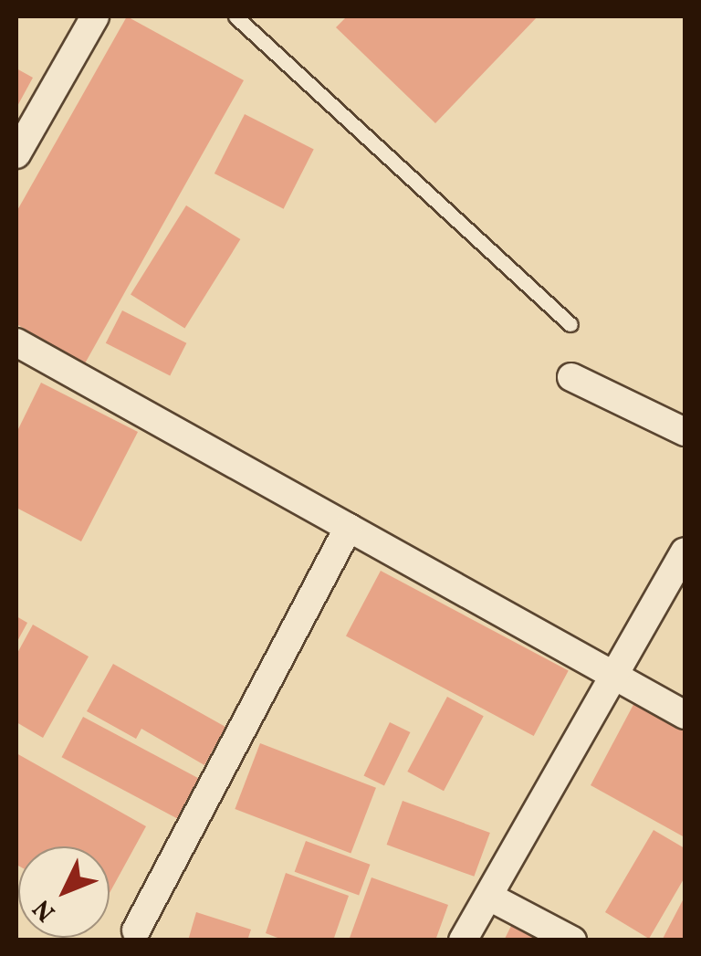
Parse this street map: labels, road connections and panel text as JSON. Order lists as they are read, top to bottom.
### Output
{
  "north": "bottom left"
}
